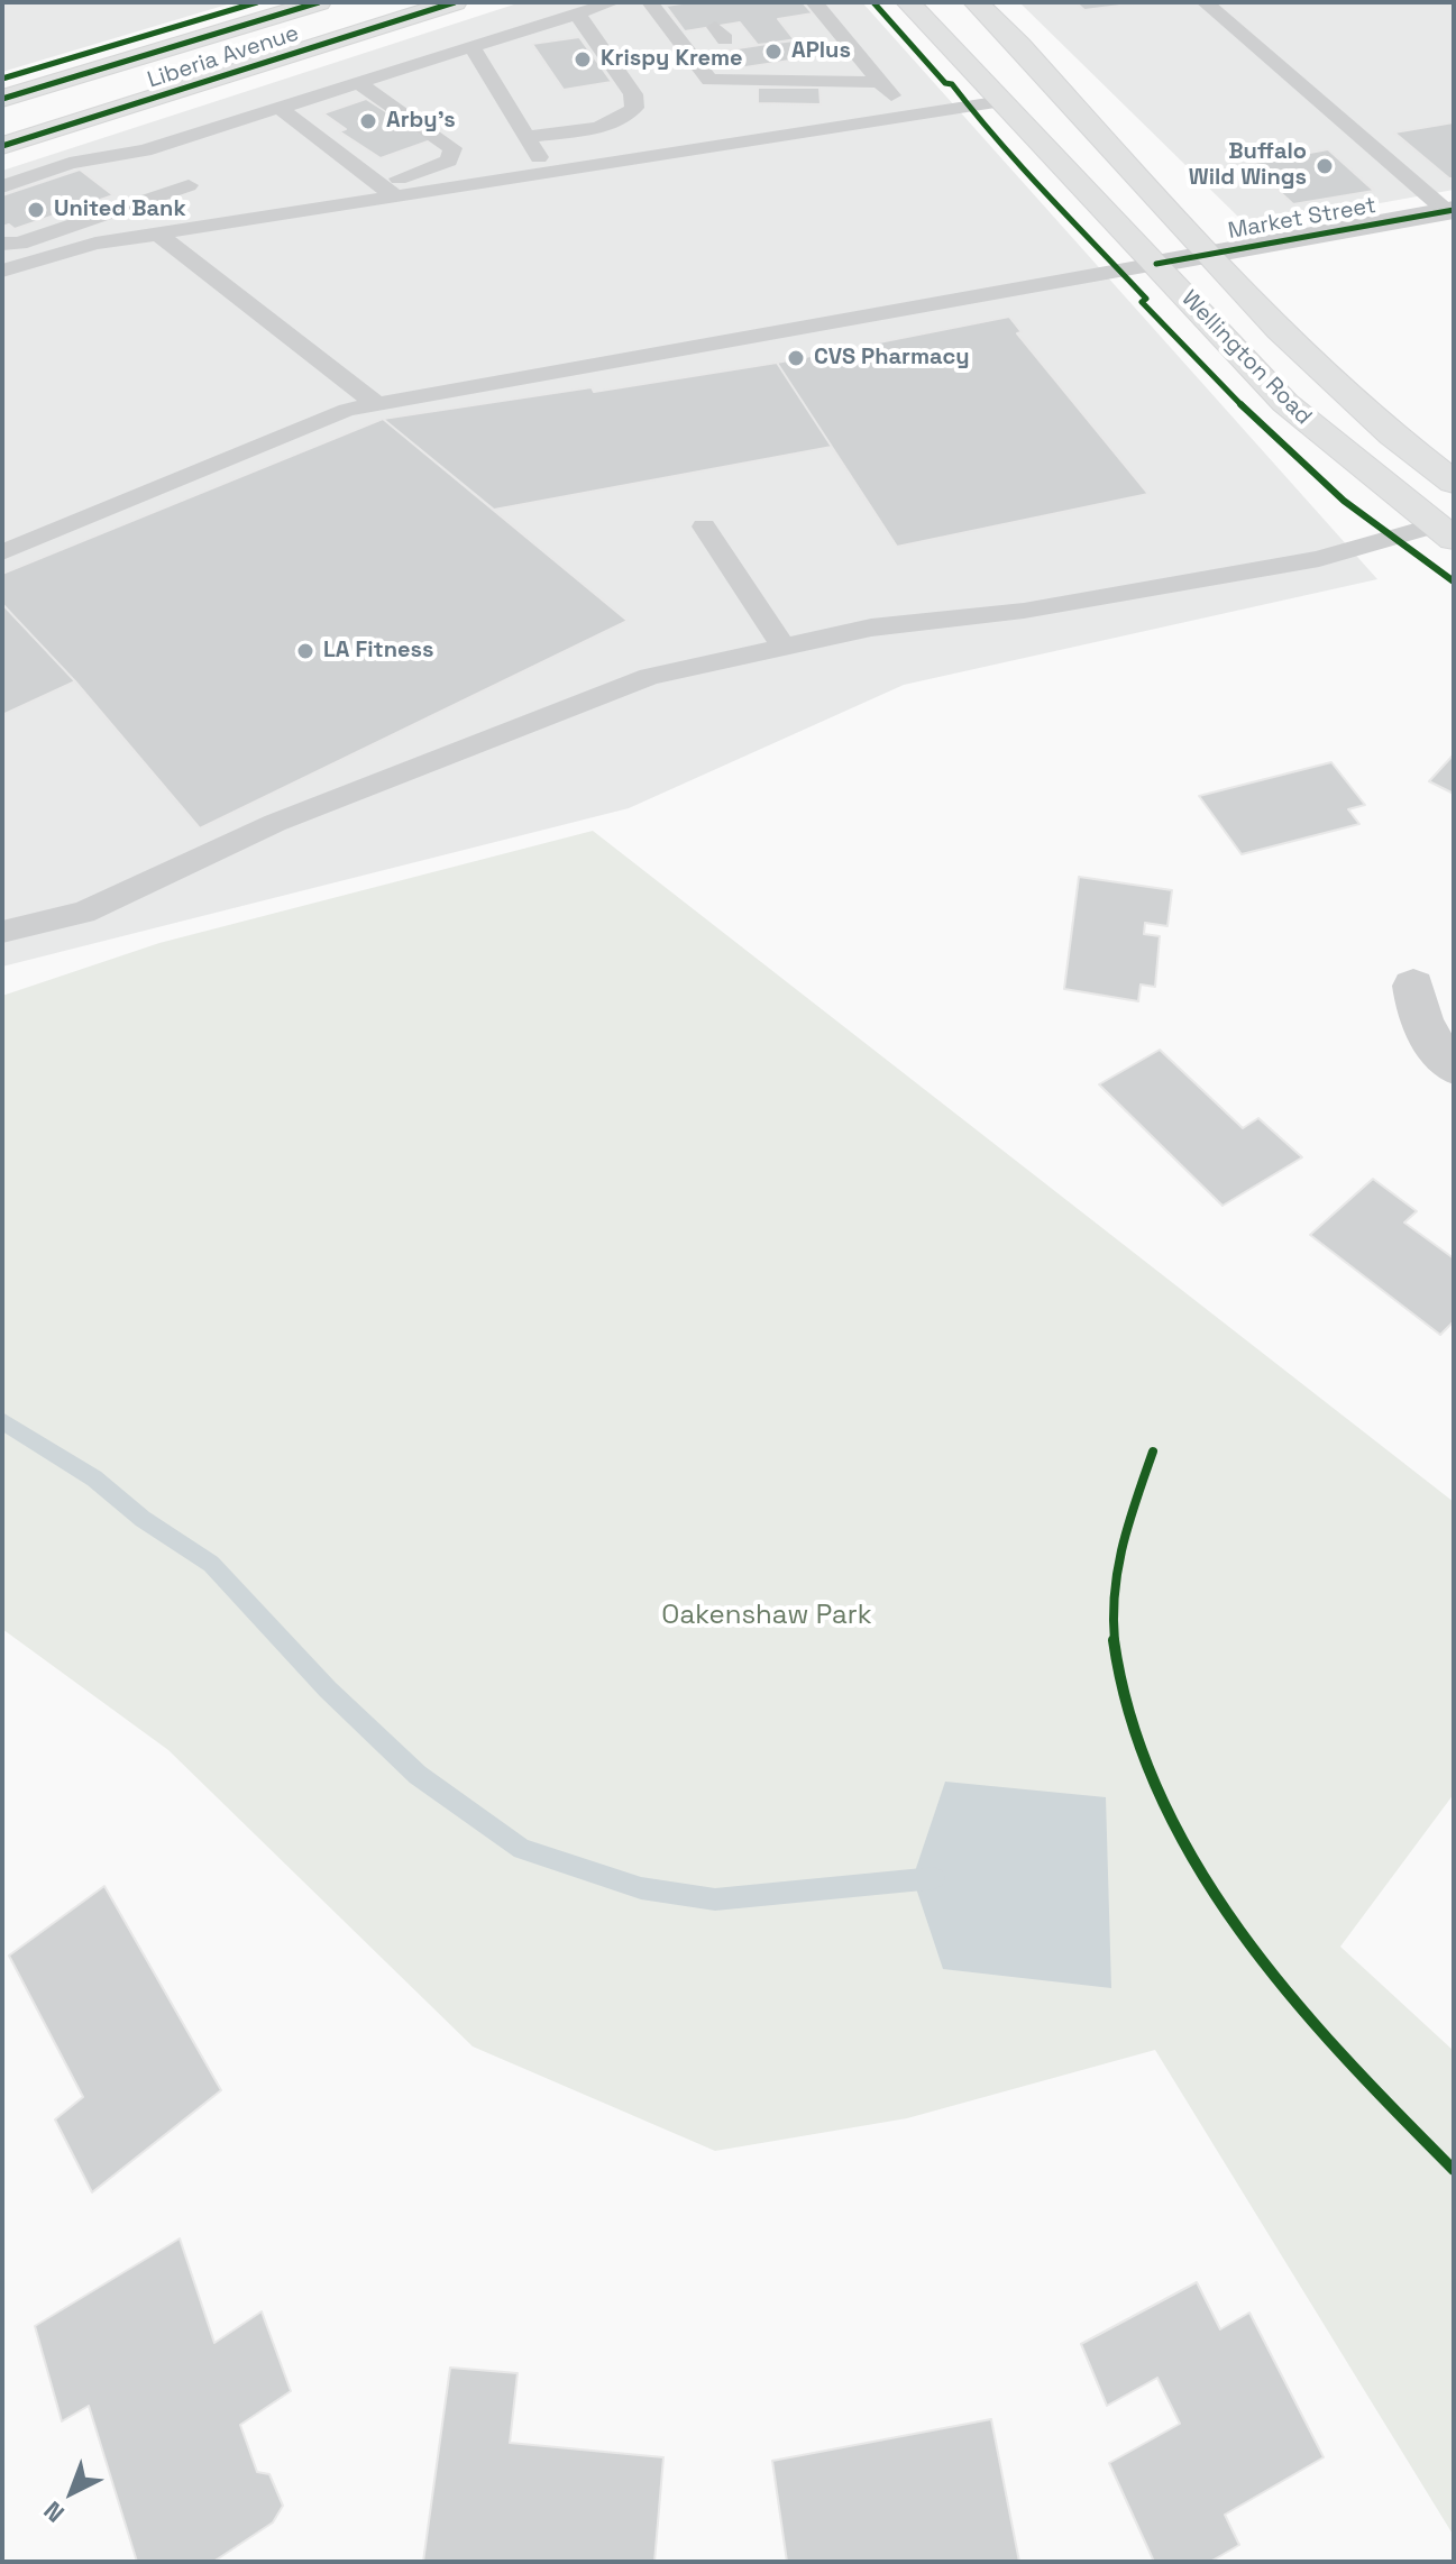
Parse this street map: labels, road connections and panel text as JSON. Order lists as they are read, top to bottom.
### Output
{
  "streets": {
    "main road": ["Liberia Avenue", "Wellington Road"],
    "street": ["Market Street"]
  },
  "crossings": [
    ["Market Street", "Wellington Road"]
  ],
  "parks": ["Oakenshaw Park"],
  "places": [
    "APlus",
    "Krispy Kreme",
    "Arby's",
    "Buffalo Wild Wings",
    "United Bank",
    "CVS Pharmacy",
    "LA Fitness"
  ],
  "north": "bottom left"
}
